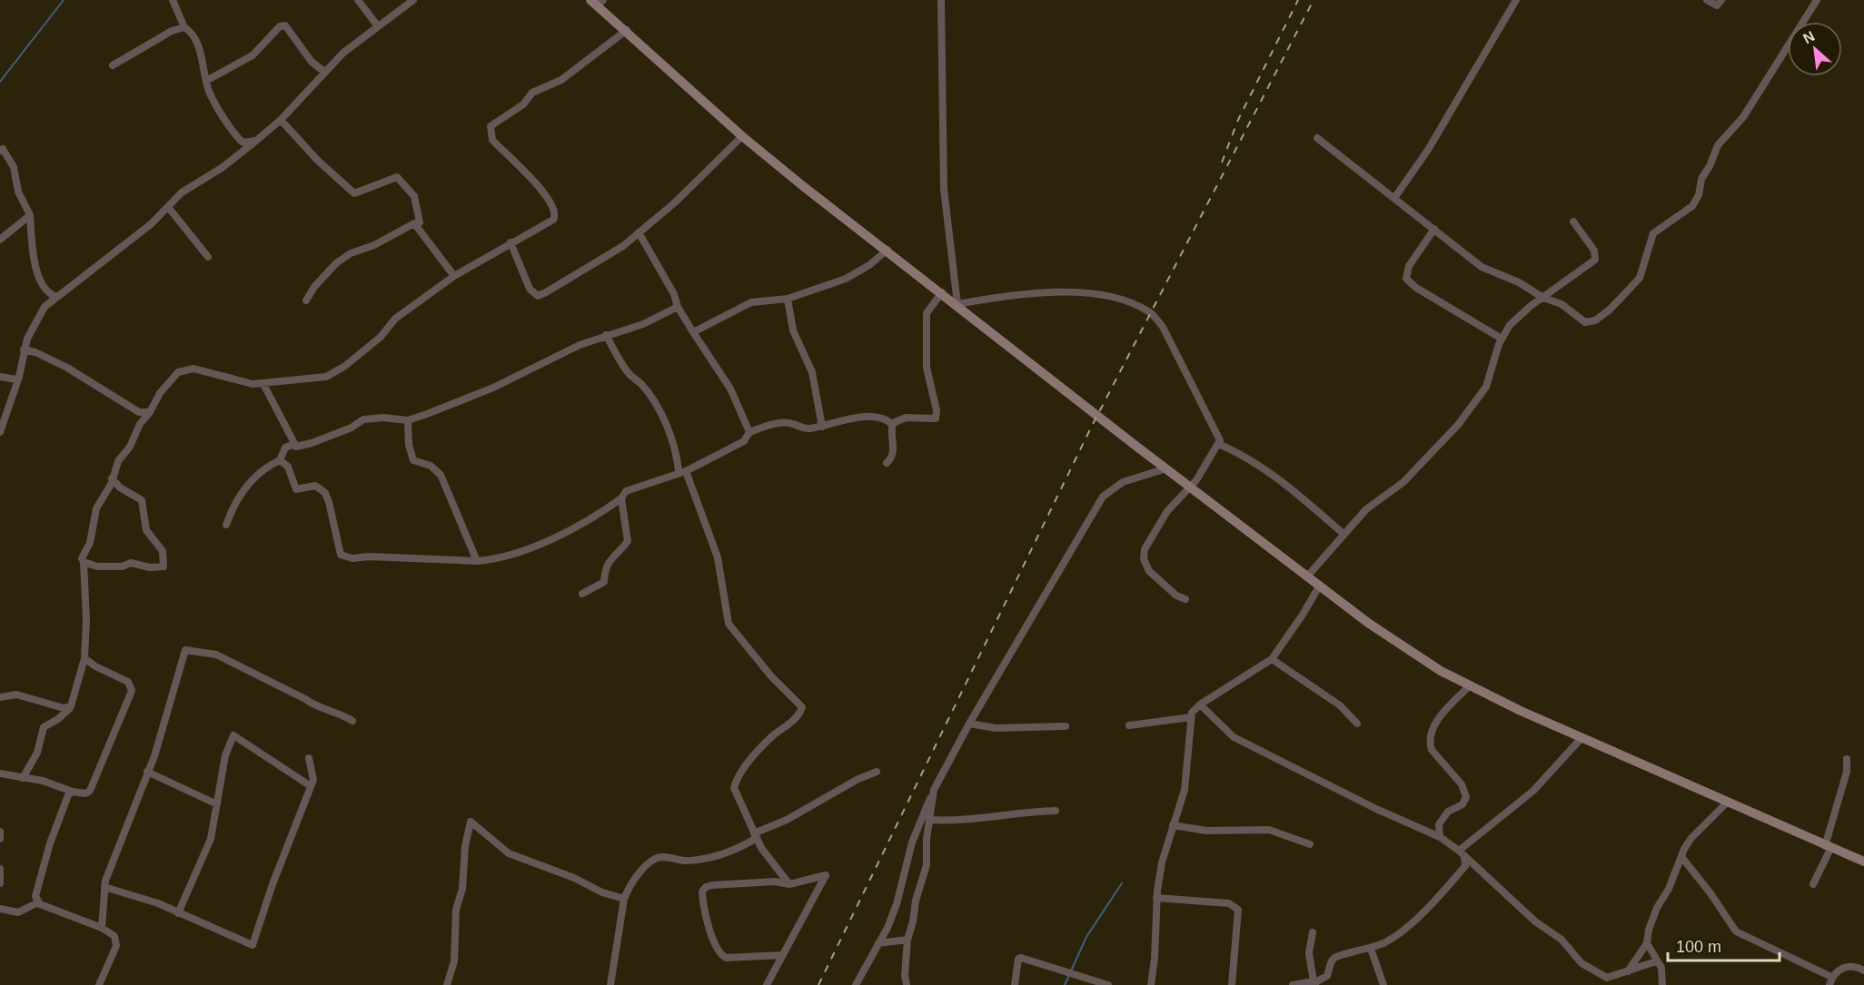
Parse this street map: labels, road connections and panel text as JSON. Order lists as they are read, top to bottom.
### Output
{
  "scale_bar": "100 m",
  "north": "top left"
}
